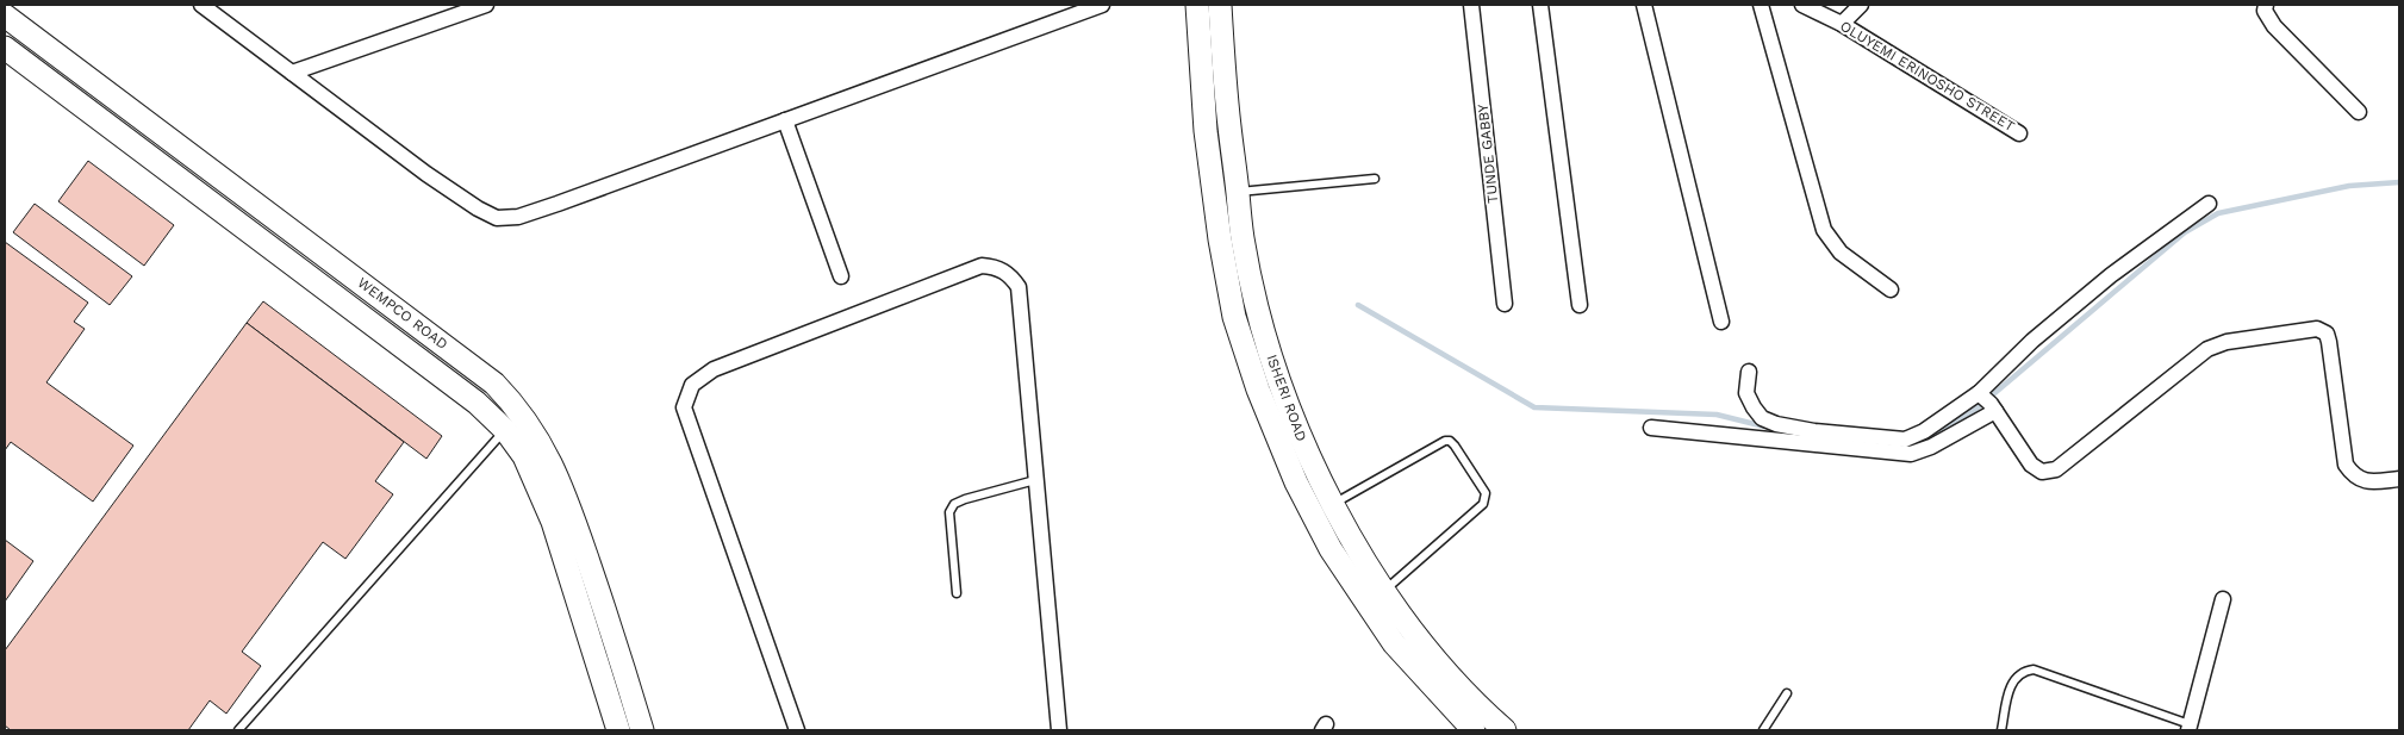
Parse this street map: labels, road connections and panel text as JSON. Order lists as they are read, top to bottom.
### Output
{
  "streets": {
    "street": [
      "OLUYEMI ERINOSHO STREET",
      "TUNDE GABBY",
      "WEMPCO ROAD",
      "ISHERI ROAD"
    ]
  }
}
